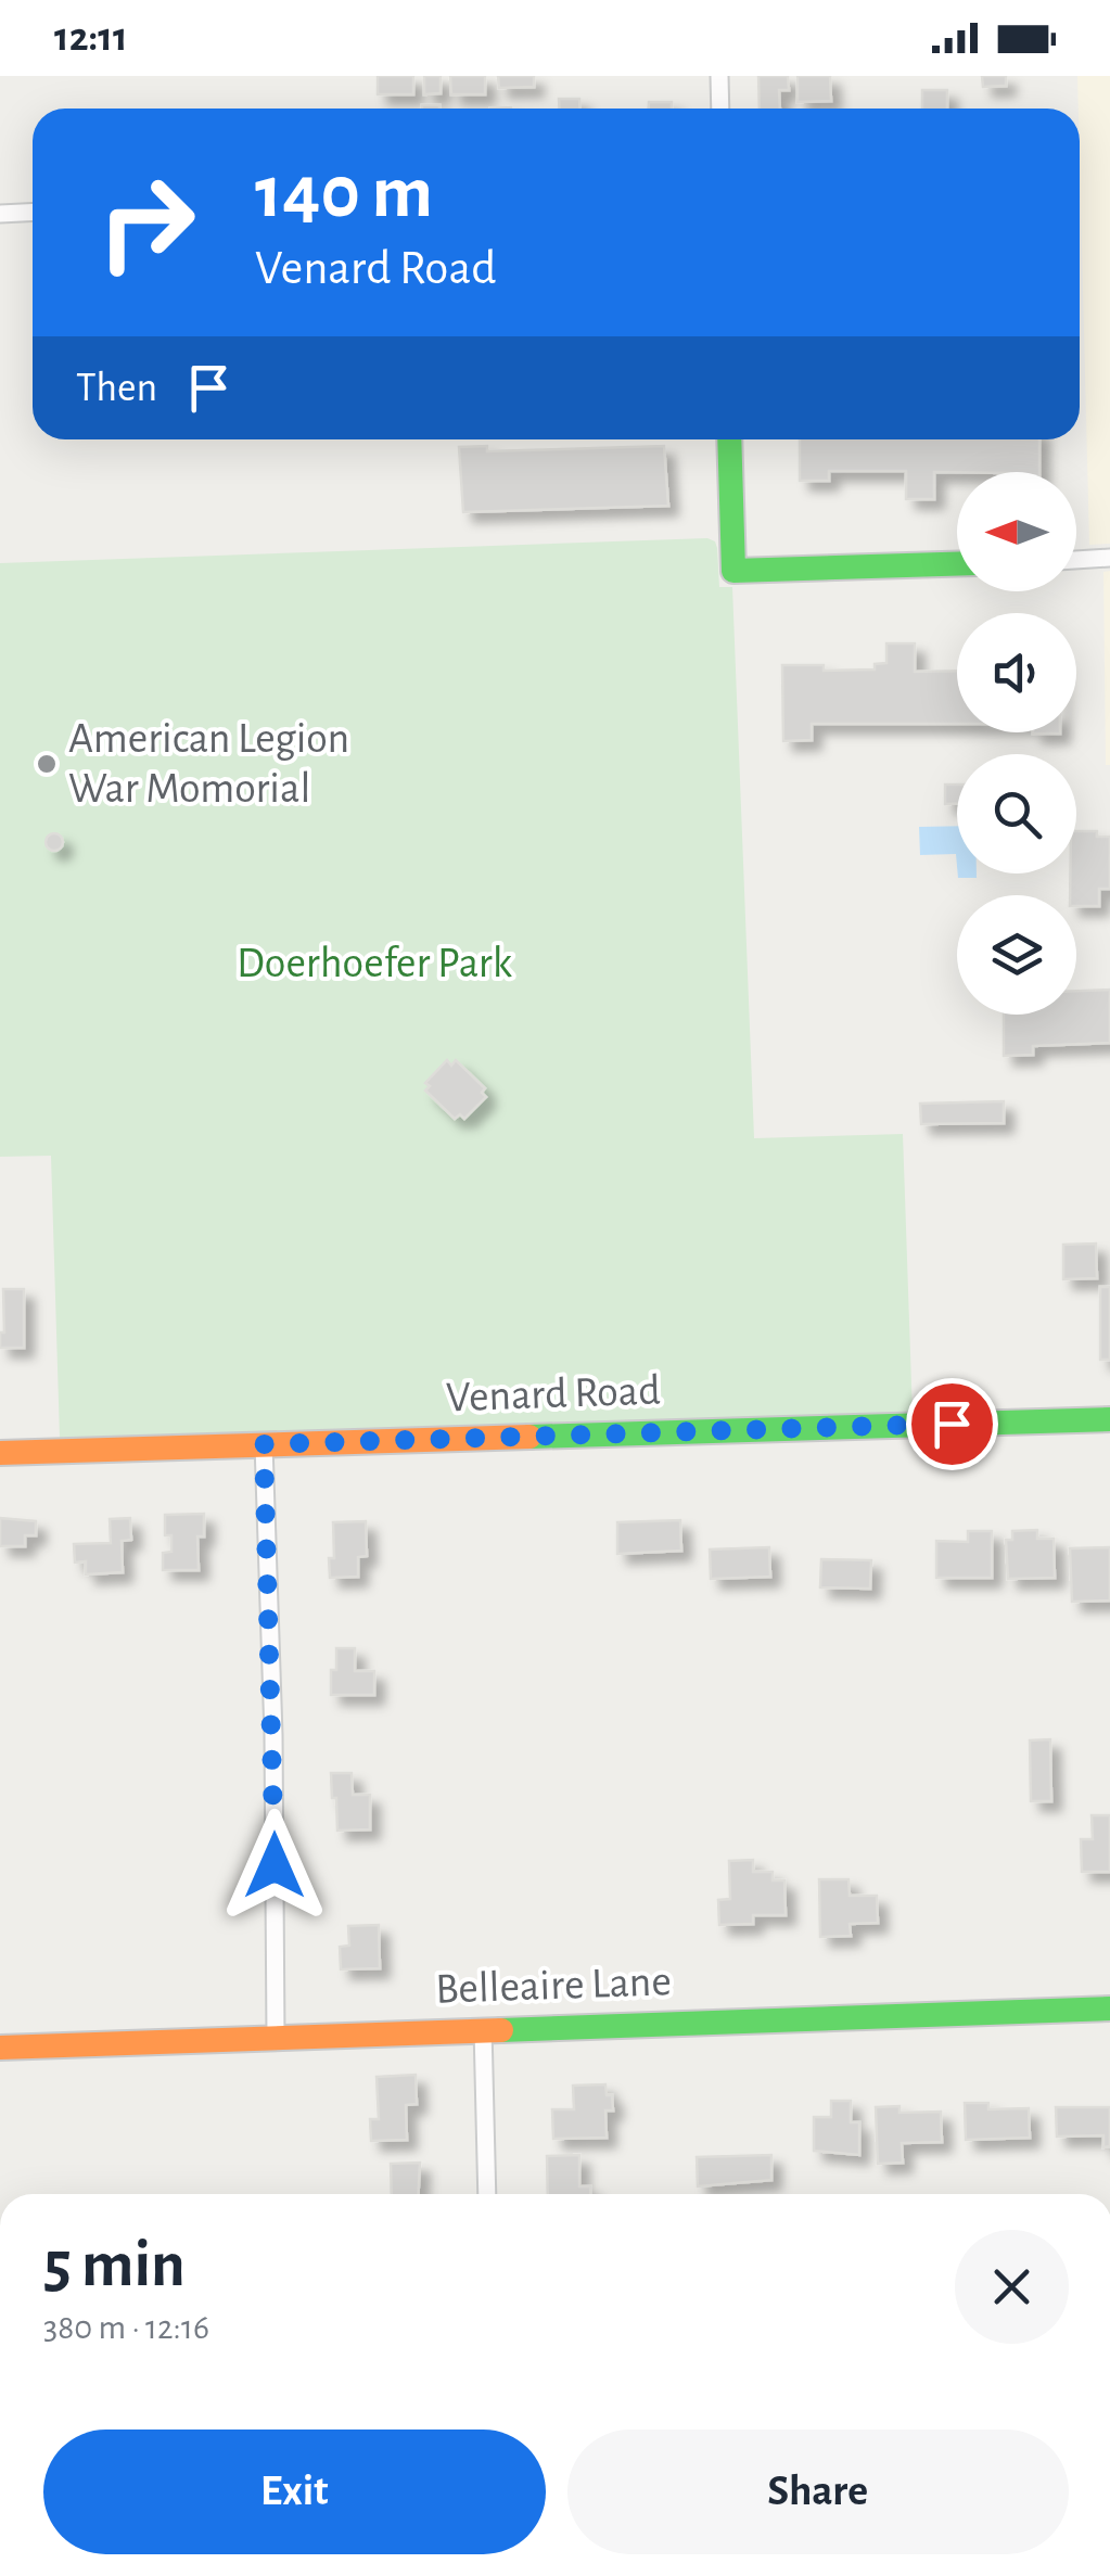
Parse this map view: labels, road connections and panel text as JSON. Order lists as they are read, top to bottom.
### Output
{
  "streets": {
    "street": ["Venard Road", "Belleaire Lane"]
  },
  "parks": ["Doerhoefer Park"],
  "places": ["American Legion War Momorial"],
  "north": "left",
  "page": {
    "status": "12:11",
    "turn": ["140 m", "Venard Road"],
    "then": "Then",
    "heading": ["5 min", "380 m · 12:16"],
    "buttons": ["Exit", "Share"]
  }
}
